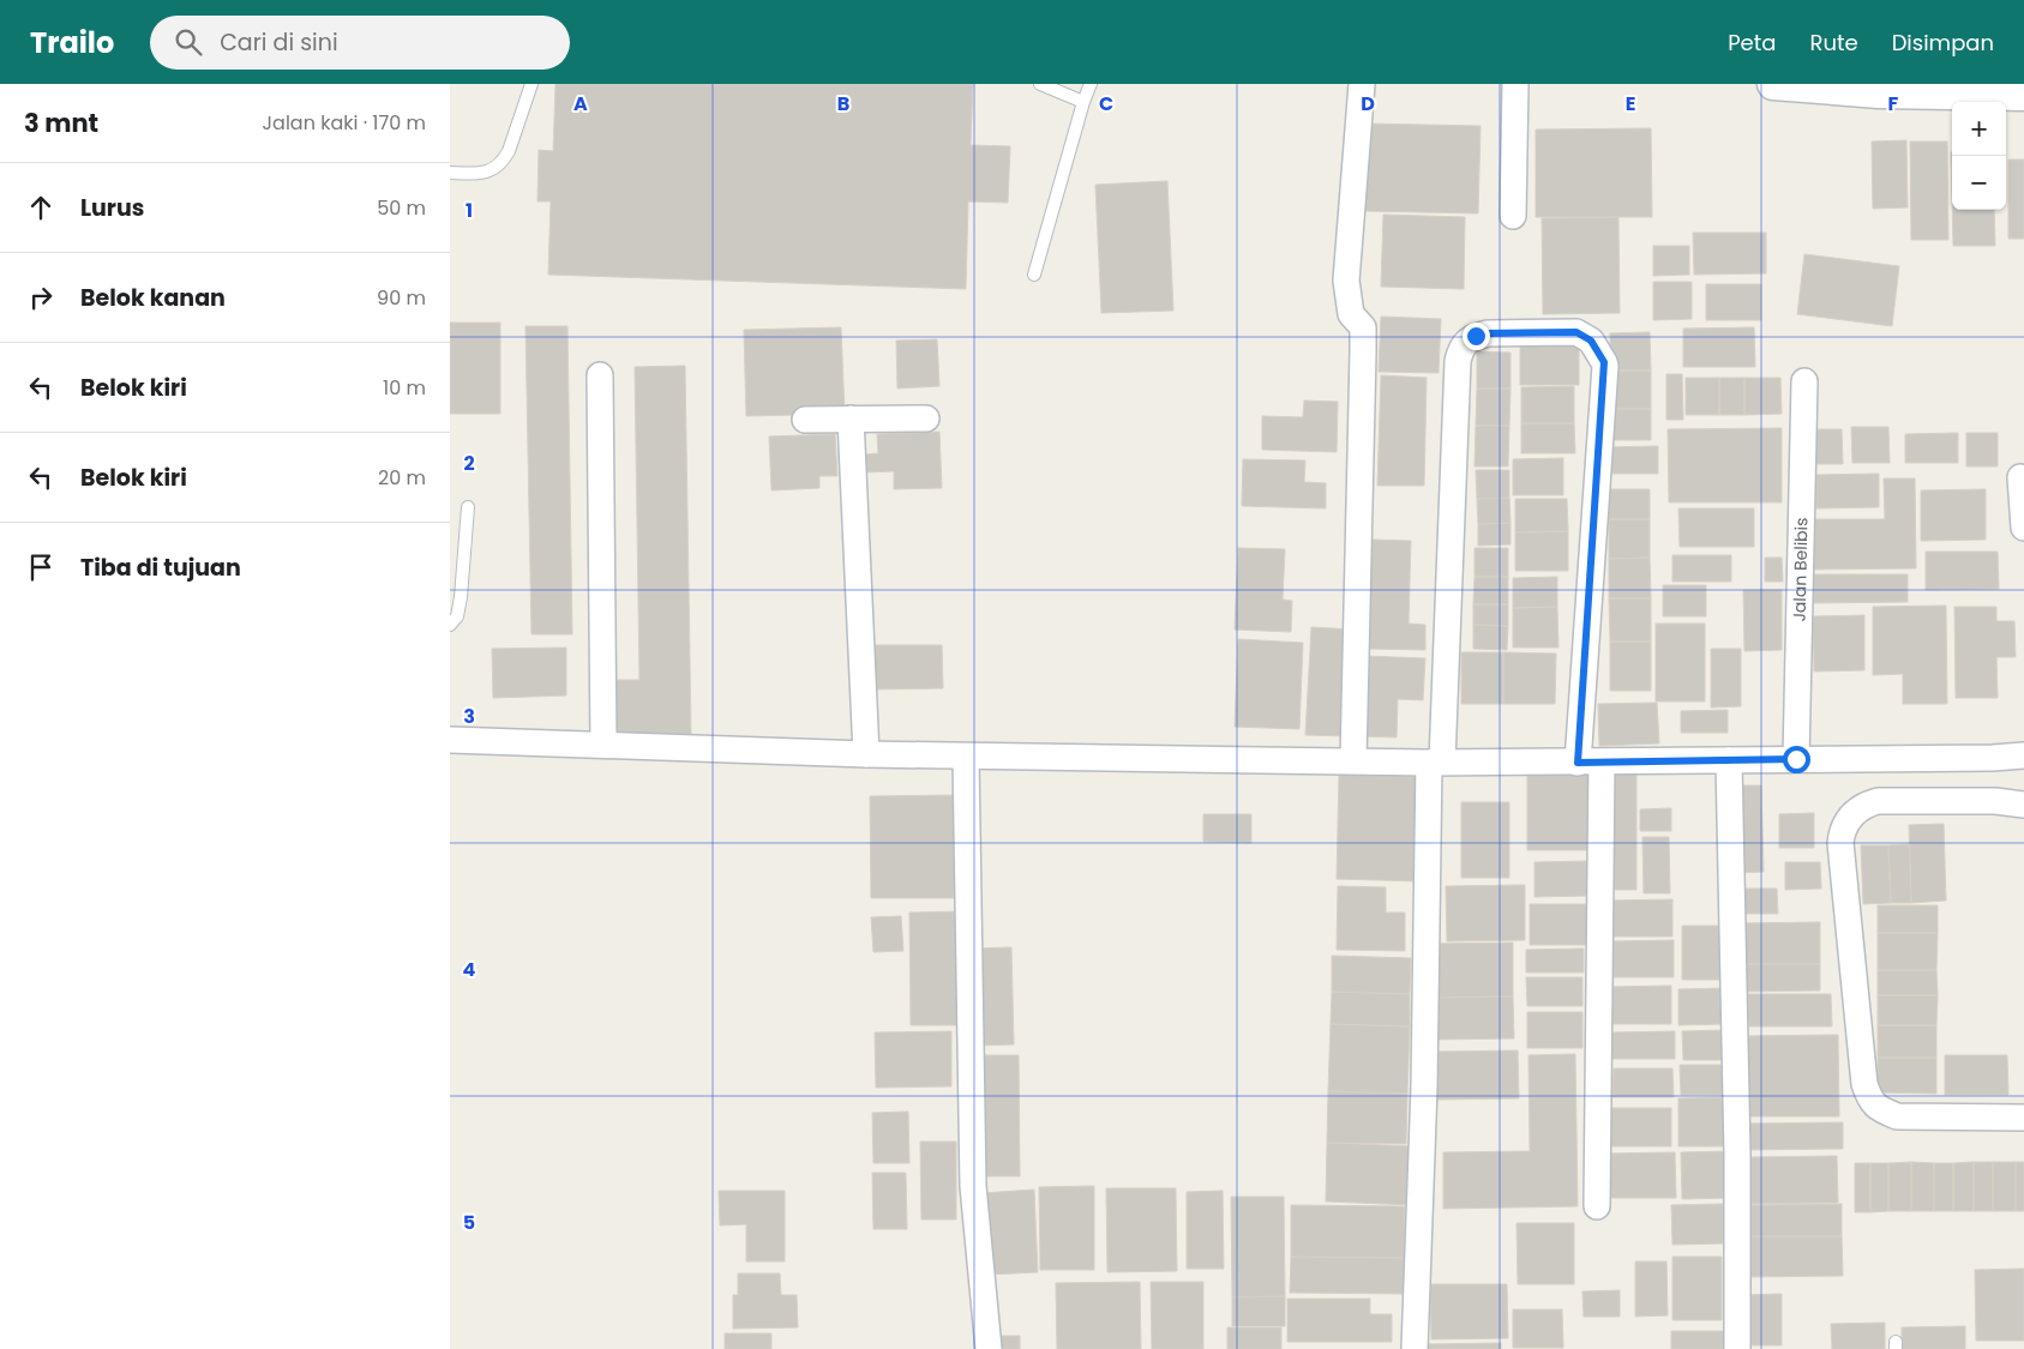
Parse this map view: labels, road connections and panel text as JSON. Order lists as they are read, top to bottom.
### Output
{
  "streets": {
    "street": ["Jalan Belibis"]
  },
  "page": {
    "header": "Trailo",
    "search": "Cari di sini",
    "nav": ["Peta", "Rute", "Disimpan"],
    "heading": ["3 mnt", "Jalan kaki · 170 m"],
    "map_buttons": ["+", "−"],
    "list": [
      ["Lurus", "50 m"],
      ["Belok kanan", "90 m"],
      ["Belok kiri", "10 m"],
      ["Belok kiri", "20 m"],
      "Tiba di tujuan"
    ]
  },
  "grid": {
    "columns": [
      "A",
      "B",
      "C",
      "D",
      "E",
      "F"
    ],
    "rows": [
      "1",
      "2",
      "3",
      "4",
      "5"
    ]
  }
}
